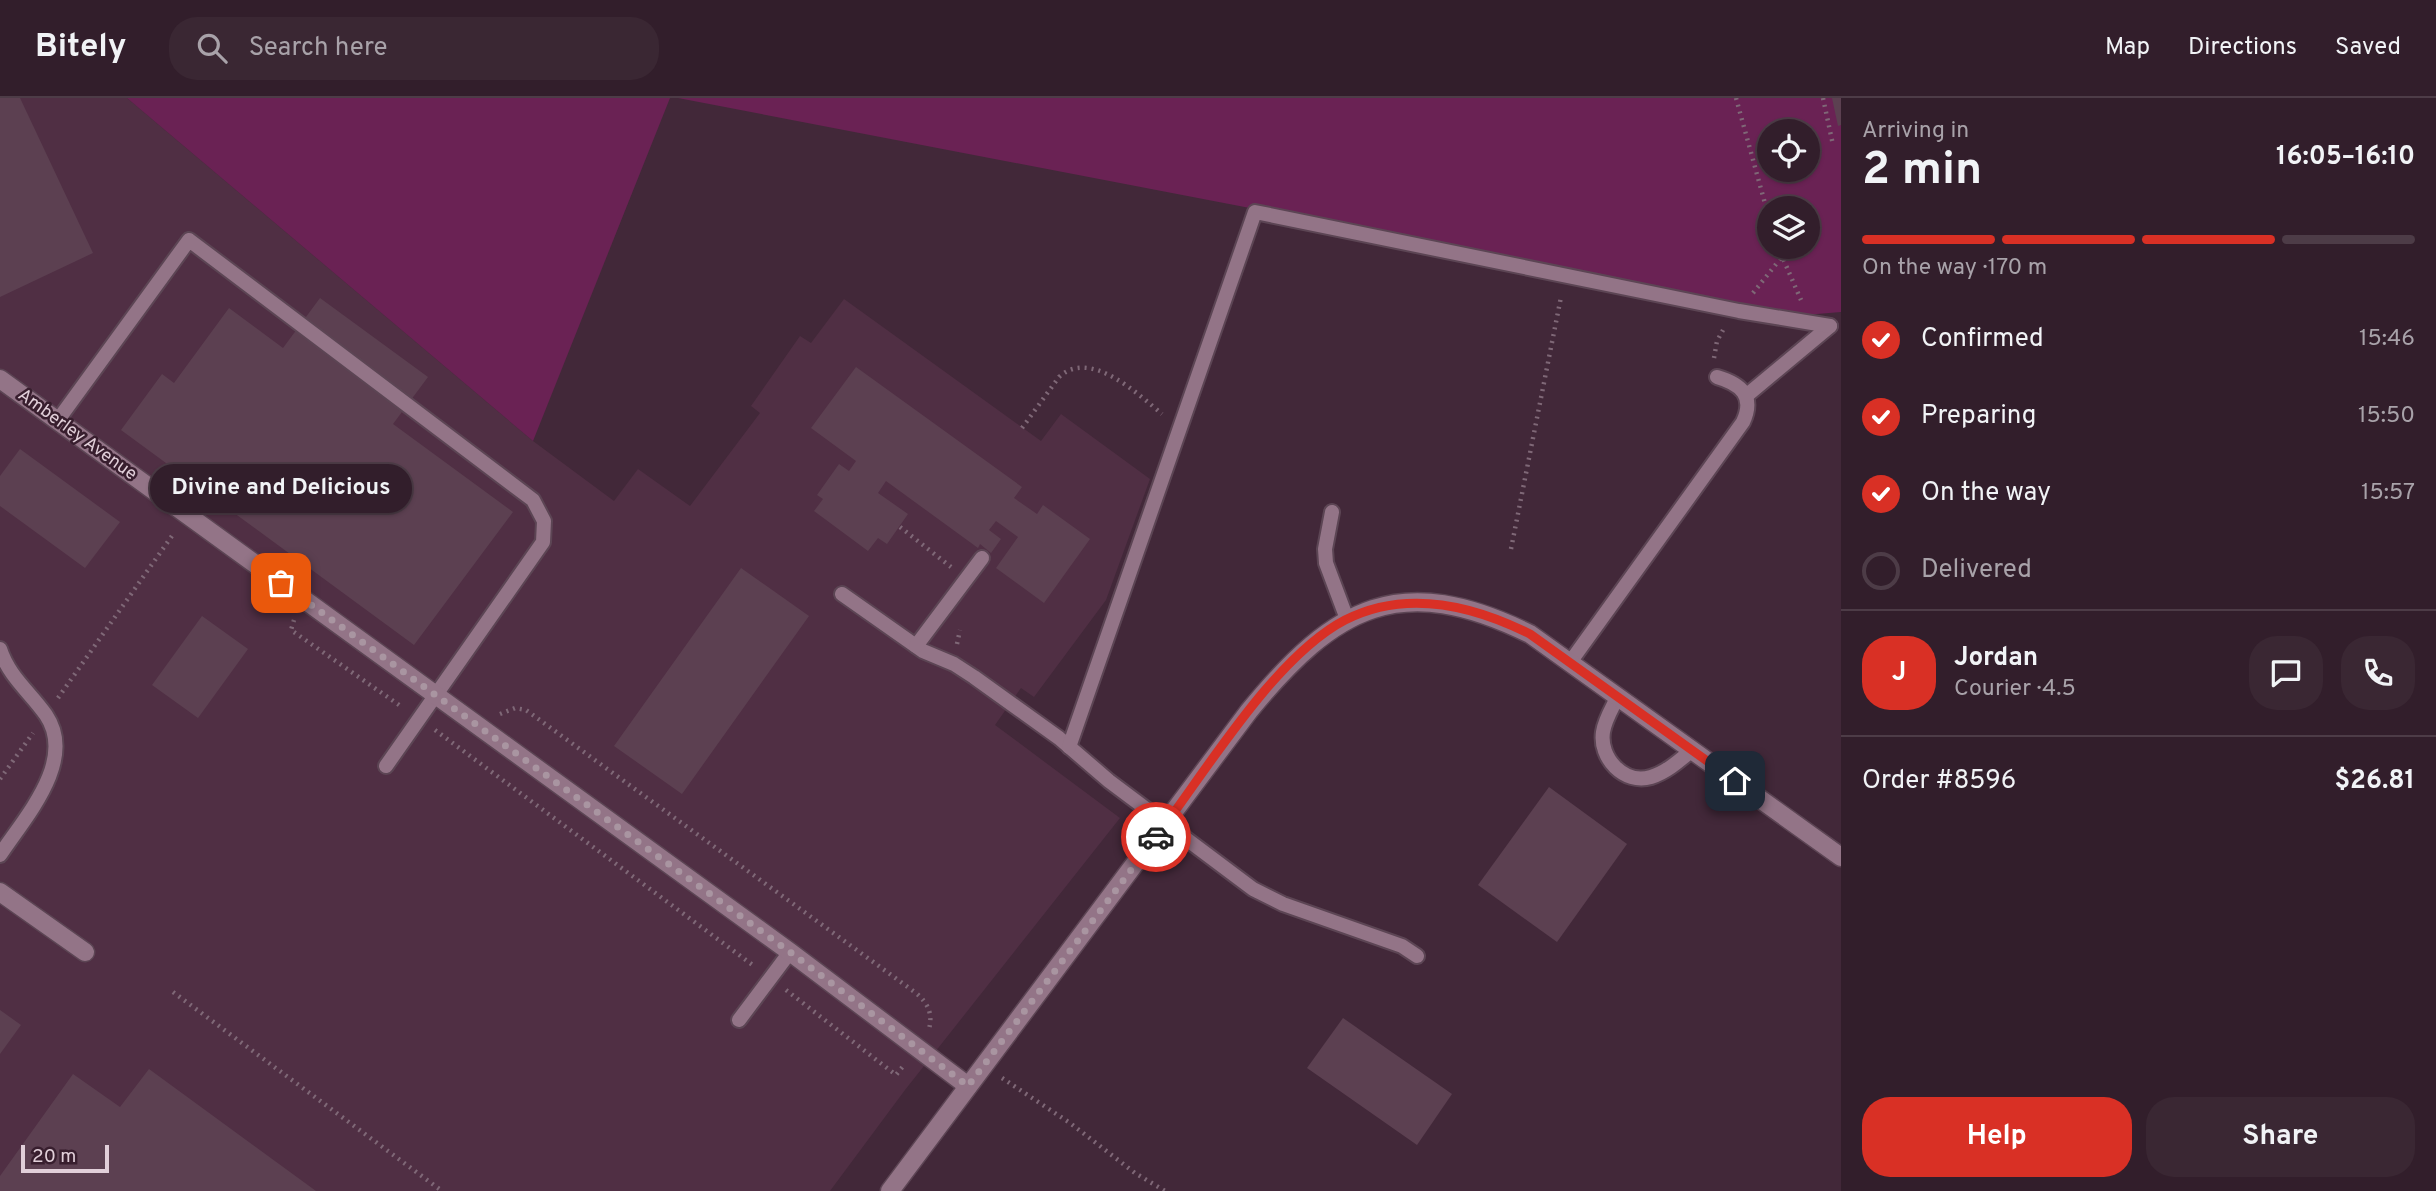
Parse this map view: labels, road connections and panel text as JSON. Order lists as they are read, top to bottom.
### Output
{
  "streets": {
    "street": ["Amberley Avenue"]
  },
  "places": ["Divine and Delicious"],
  "scale_bar": "20 m",
  "page": {
    "header": "Bitely",
    "search": "Search here",
    "nav": ["Map", "Directions", "Saved"],
    "heading": ["2 min", "Arriving in", "16:05–16:10"],
    "panel": [
      "Jordan",
      "Courier · 4.5",
      "Order #8596",
      "$26.81"
    ],
    "bar": "On the way · 170 m",
    "list": [
      ["Confirmed", "15:46"],
      ["Preparing", "15:50"],
      ["On the way", "15:57"],
      "Delivered"
    ],
    "bubble": "Divine and Delicious",
    "round": "J",
    "buttons": ["Help", "Share"],
    "scale": "20 m"
  }
}
